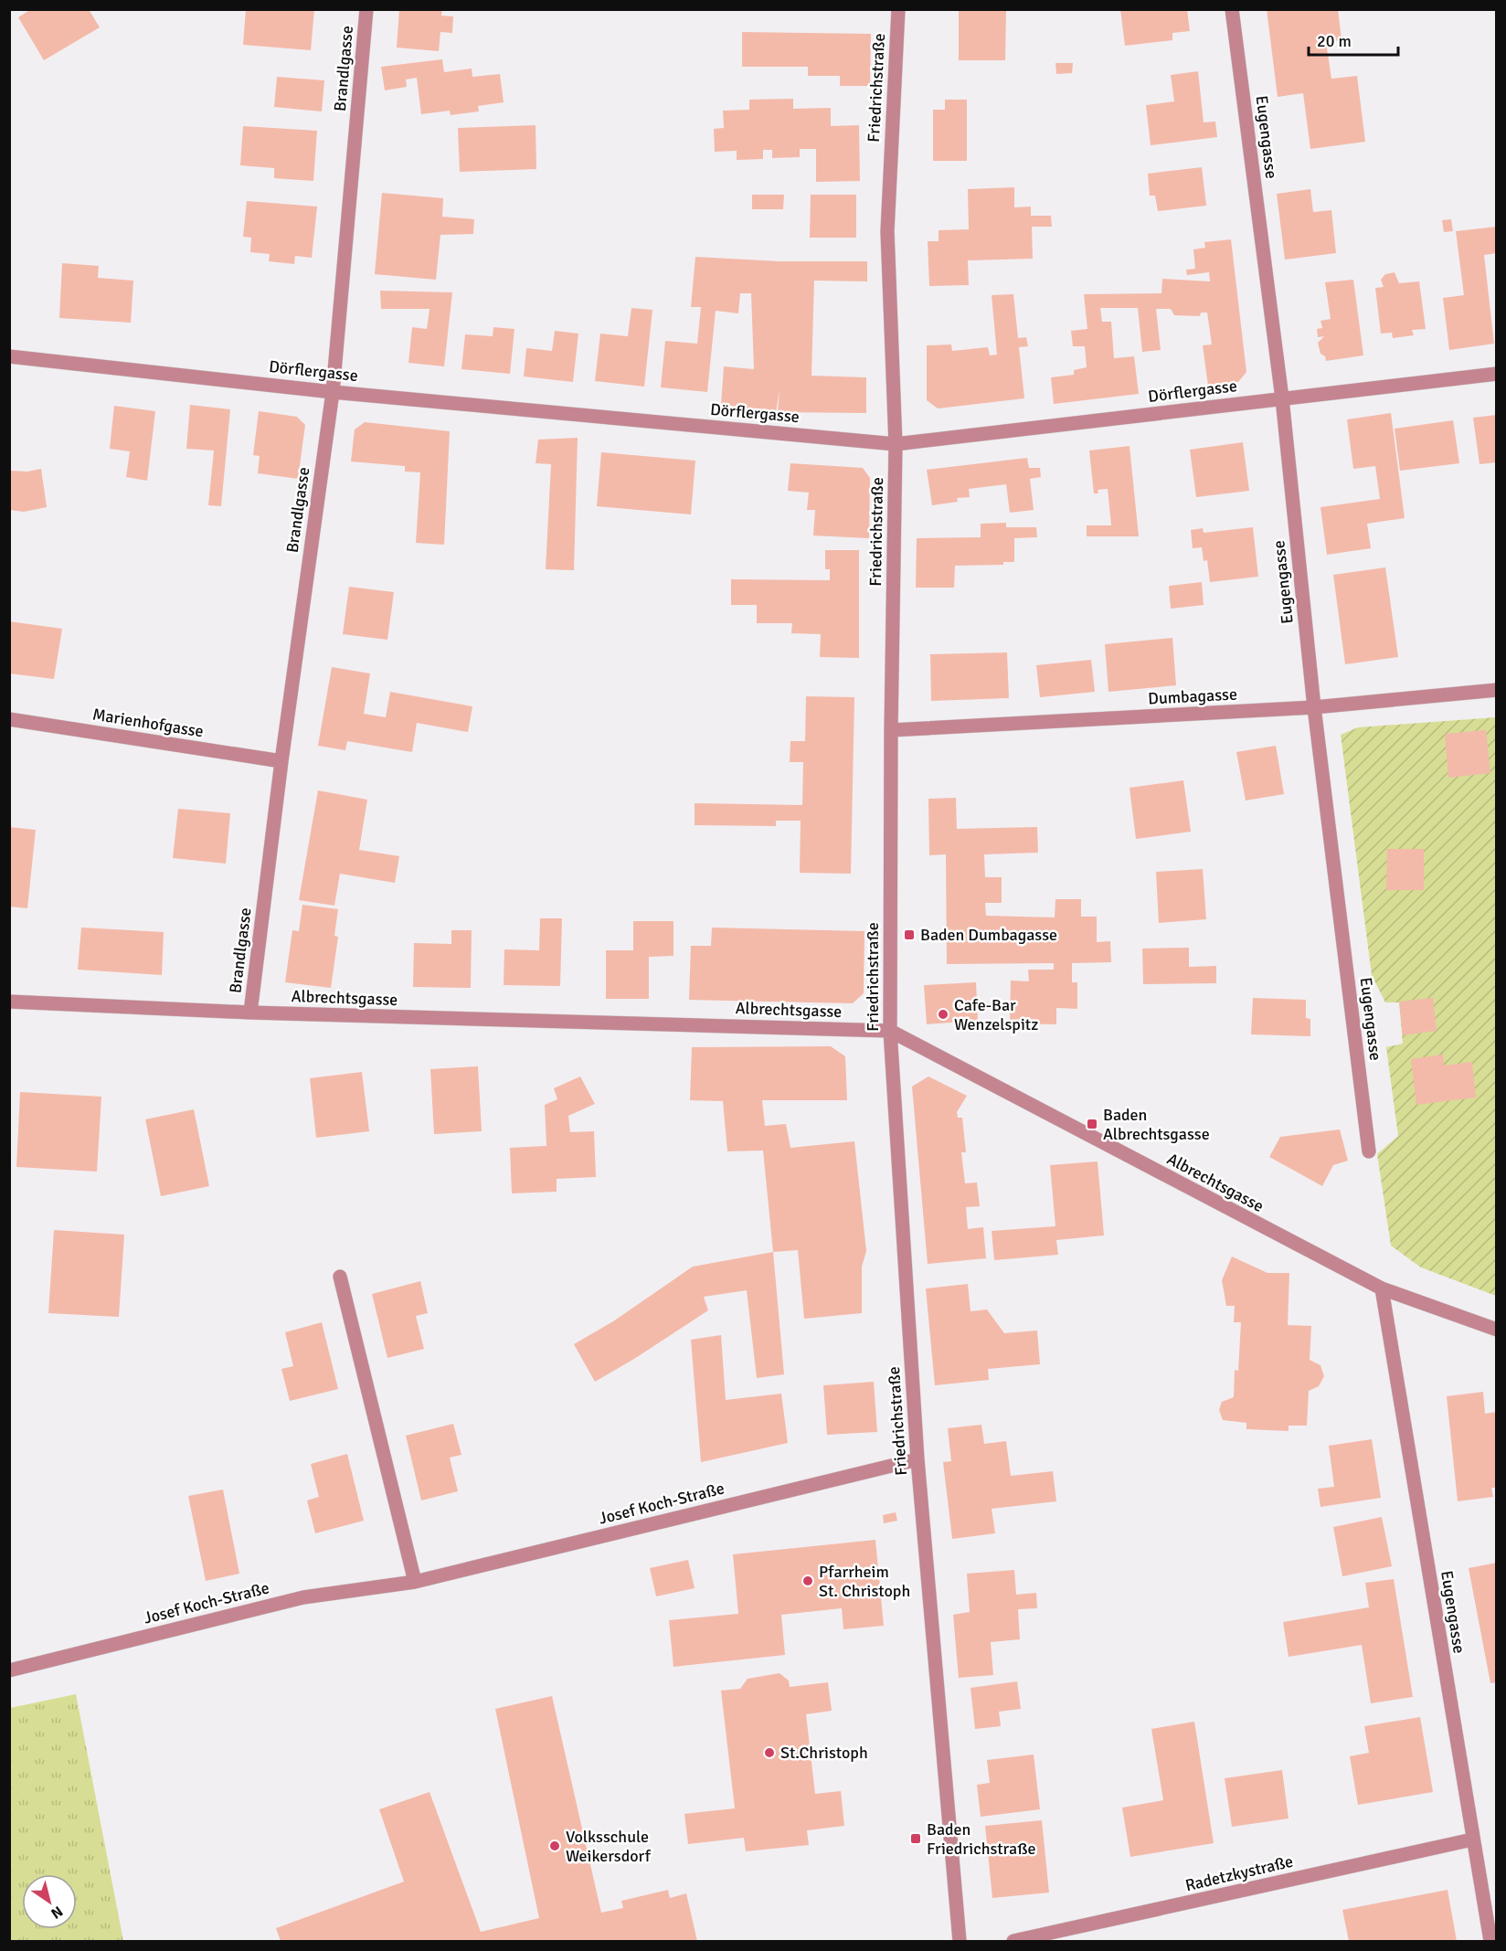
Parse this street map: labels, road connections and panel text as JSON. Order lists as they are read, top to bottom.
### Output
{
  "streets": {
    "street": [
      "Brandlgasse",
      "Friedrichstraße",
      "Eugengasse",
      "Dörflergasse",
      "Dumbagasse",
      "Marienhofgasse",
      "Albrechtsgasse",
      "Josef Koch-Straße",
      "Radetzkystraße"
    ]
  },
  "crossings": [
    ["Brandlgasse", "Dörflergasse"],
    ["Brandlgasse", "Marienhofgasse"],
    ["Brandlgasse", "Albrechtsgasse"],
    ["Friedrichstraße", "Dörflergasse"],
    ["Friedrichstraße", "Dumbagasse"],
    ["Friedrichstraße", "Albrechtsgasse"],
    ["Friedrichstraße", "Josef Koch-Straße"],
    ["Eugengasse", "Dörflergasse"],
    ["Eugengasse", "Dumbagasse"],
    ["Eugengasse", "Albrechtsgasse"],
    ["Eugengasse", "Radetzkystraße"]
  ],
  "places": {
    "transit": ["Baden Dumbagasse", "Baden Albrechtsgasse", "Baden Friedrichstraße"],
    "other": [
      "Cafe-Bar Wenzelspitz",
      "Pfarrheim St. Christoph",
      "St.Christoph",
      "Volksschule Weikersdorf"
    ]
  },
  "scale_bar": "20 m",
  "north": "bottom right"
}
